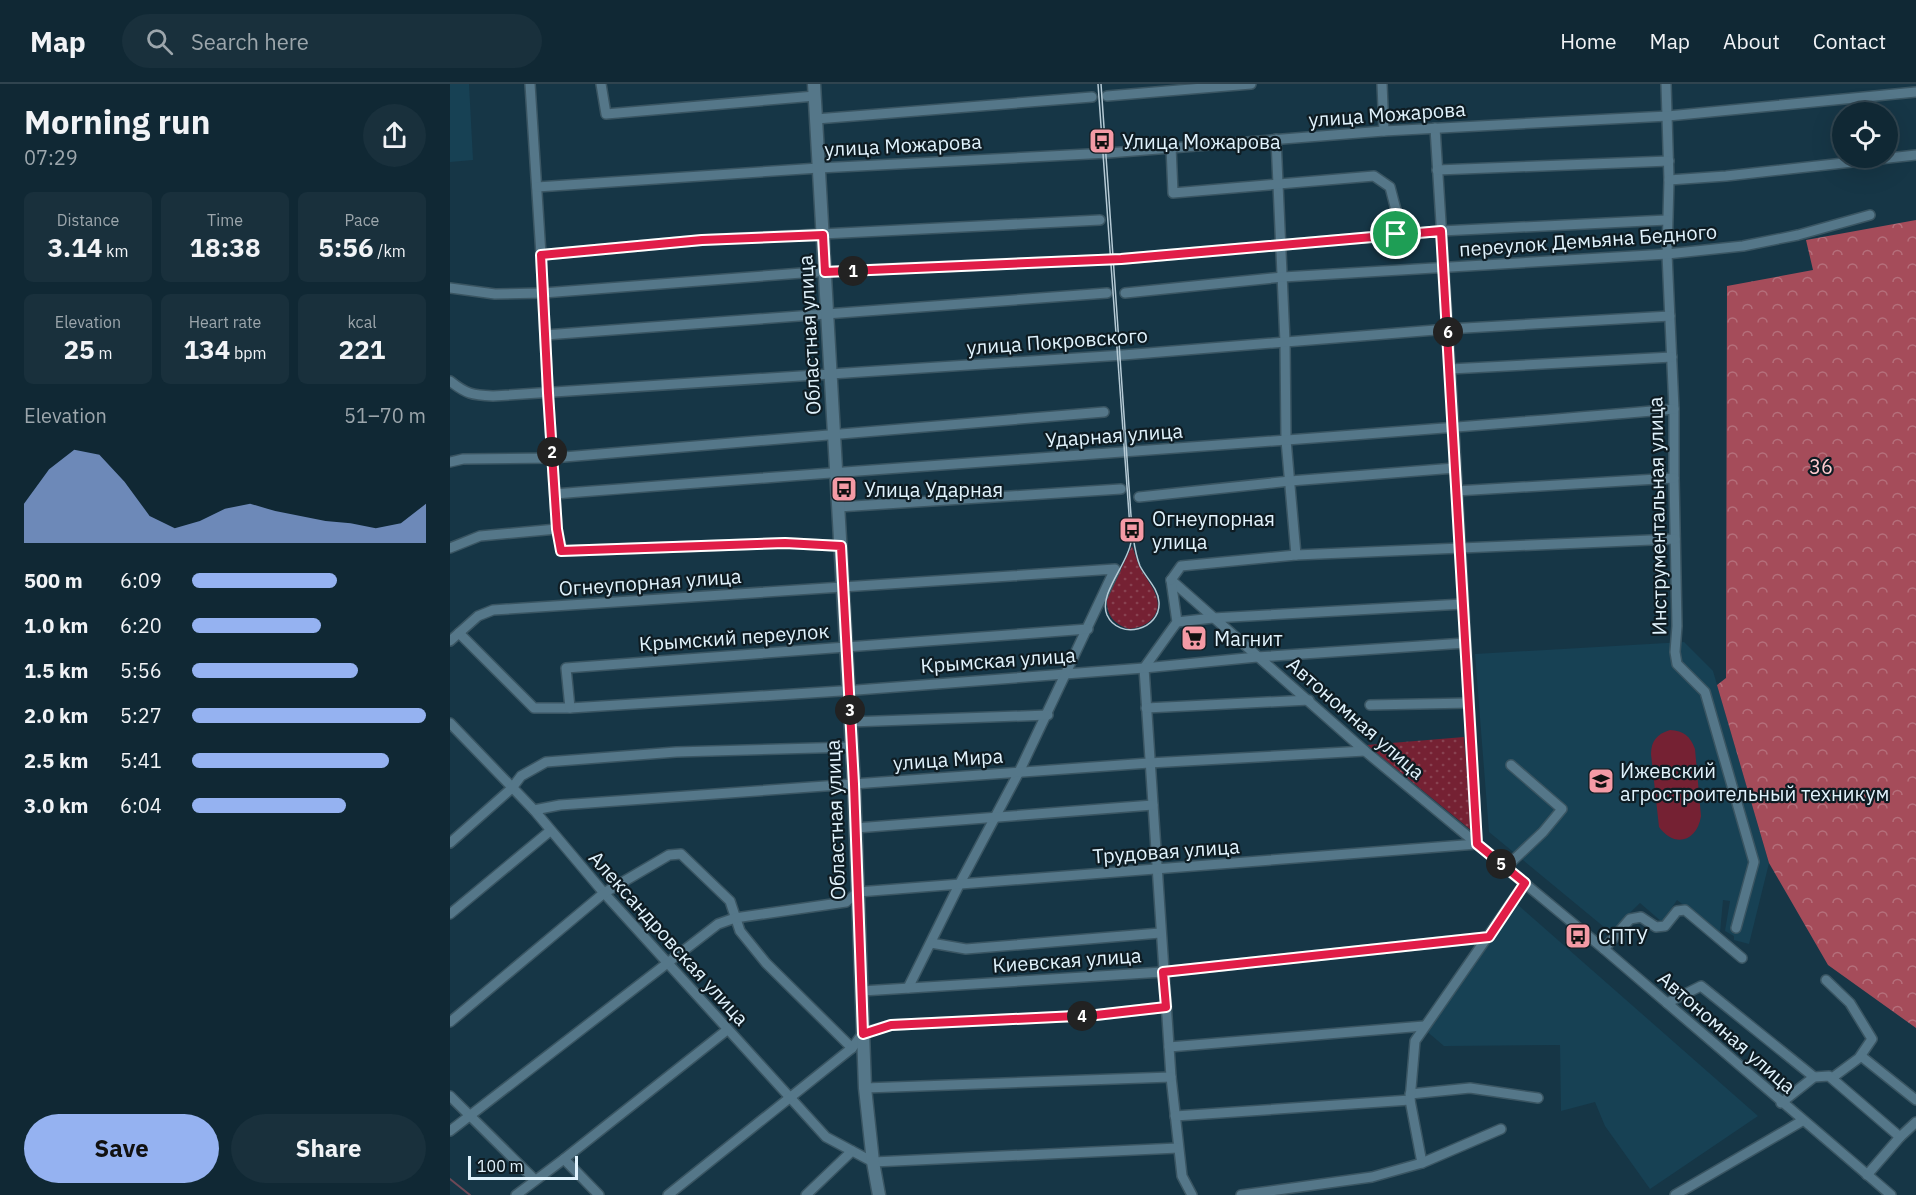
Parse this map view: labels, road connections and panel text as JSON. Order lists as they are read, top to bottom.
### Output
{
  "streets": {
    "main road": ["Областная улица"],
    "street": [
      "улица Можарова",
      "переулок Демьяна Бедного",
      "улица Покровского",
      "Ударная улица",
      "Инструментальная улица",
      "Огнеупорная улица",
      "Крымский переулок",
      "Крымская улица",
      "Автономная улица",
      "улица Мира",
      "Трудовая улица",
      "Александровская улица",
      "Киевская улица"
    ]
  },
  "crossings": [
    ["улица Можарова", "Областная улица"],
    ["улица Можарова", "Инструментальная улица"],
    ["переулок Демьяна Бедного", "Инструментальная улица"],
    ["Областная улица", "улица Покровского"],
    ["Областная улица", "Ударная улица"],
    ["Областная улица", "Огнеупорная улица"],
    ["Областная улица", "Крымский переулок"],
    ["Областная улица", "Крымская улица"],
    ["Областная улица", "улица Мира"],
    ["Областная улица", "Трудовая улица"],
    ["Областная улица", "Александровская улица"],
    ["Областная улица", "Киевская улица"],
    ["улица Покровского", "Инструментальная улица"],
    ["Ударная улица", "Инструментальная улица"],
    ["Огнеупорная улица", "Крымский переулок"],
    ["Огнеупорная улица", "Крымская улица"],
    ["Крымский переулок", "Крымская улица"],
    ["Крымская улица", "Автономная улица"],
    ["Автономная улица", "улица Мира"],
    ["Автономная улица", "Трудовая улица"],
    ["улица Мира", "Александровская улица"]
  ],
  "parks": ["36"],
  "places": {
    "bus stop": [
      "Улица Можарова",
      "Улица Ударная",
      "Огнеупорная улица",
      "СПТУ"
    ],
    "supermarket": ["Магнит"],
    "school or university": ["Ижевский агростроительный техникум"]
  },
  "scale_bar": "100 m",
  "page": {
    "header": "Map",
    "search": "Search here",
    "nav": [
      "Home",
      "Map",
      "About",
      "Contact"
    ],
    "heading": ["Morning run", "07:29"],
    "stats": [
      ["Distance", "3.14 km"],
      ["Time", "18:38"],
      ["Pace", "5:56 /km"],
      ["Elevation", "25 m"],
      ["Heart rate", "134 bpm"],
      ["kcal", "221"]
    ],
    "pins": [
      "1",
      "6",
      "2",
      "3",
      "5",
      "4"
    ],
    "chart": ["Elevation", "51–70 m"],
    "list": [
      {
        "name": "500 m",
        "note": "6:09"
      },
      {
        "name": "1.0 km",
        "note": "6:20"
      },
      {
        "name": "1.5 km",
        "note": "5:56"
      },
      {
        "name": "2.0 km",
        "note": "5:27"
      },
      {
        "name": "2.5 km",
        "note": "5:41"
      },
      {
        "name": "3.0 km",
        "note": "6:04"
      }
    ],
    "buttons": ["Save", "Share"],
    "scale": "100 m"
  }
}
